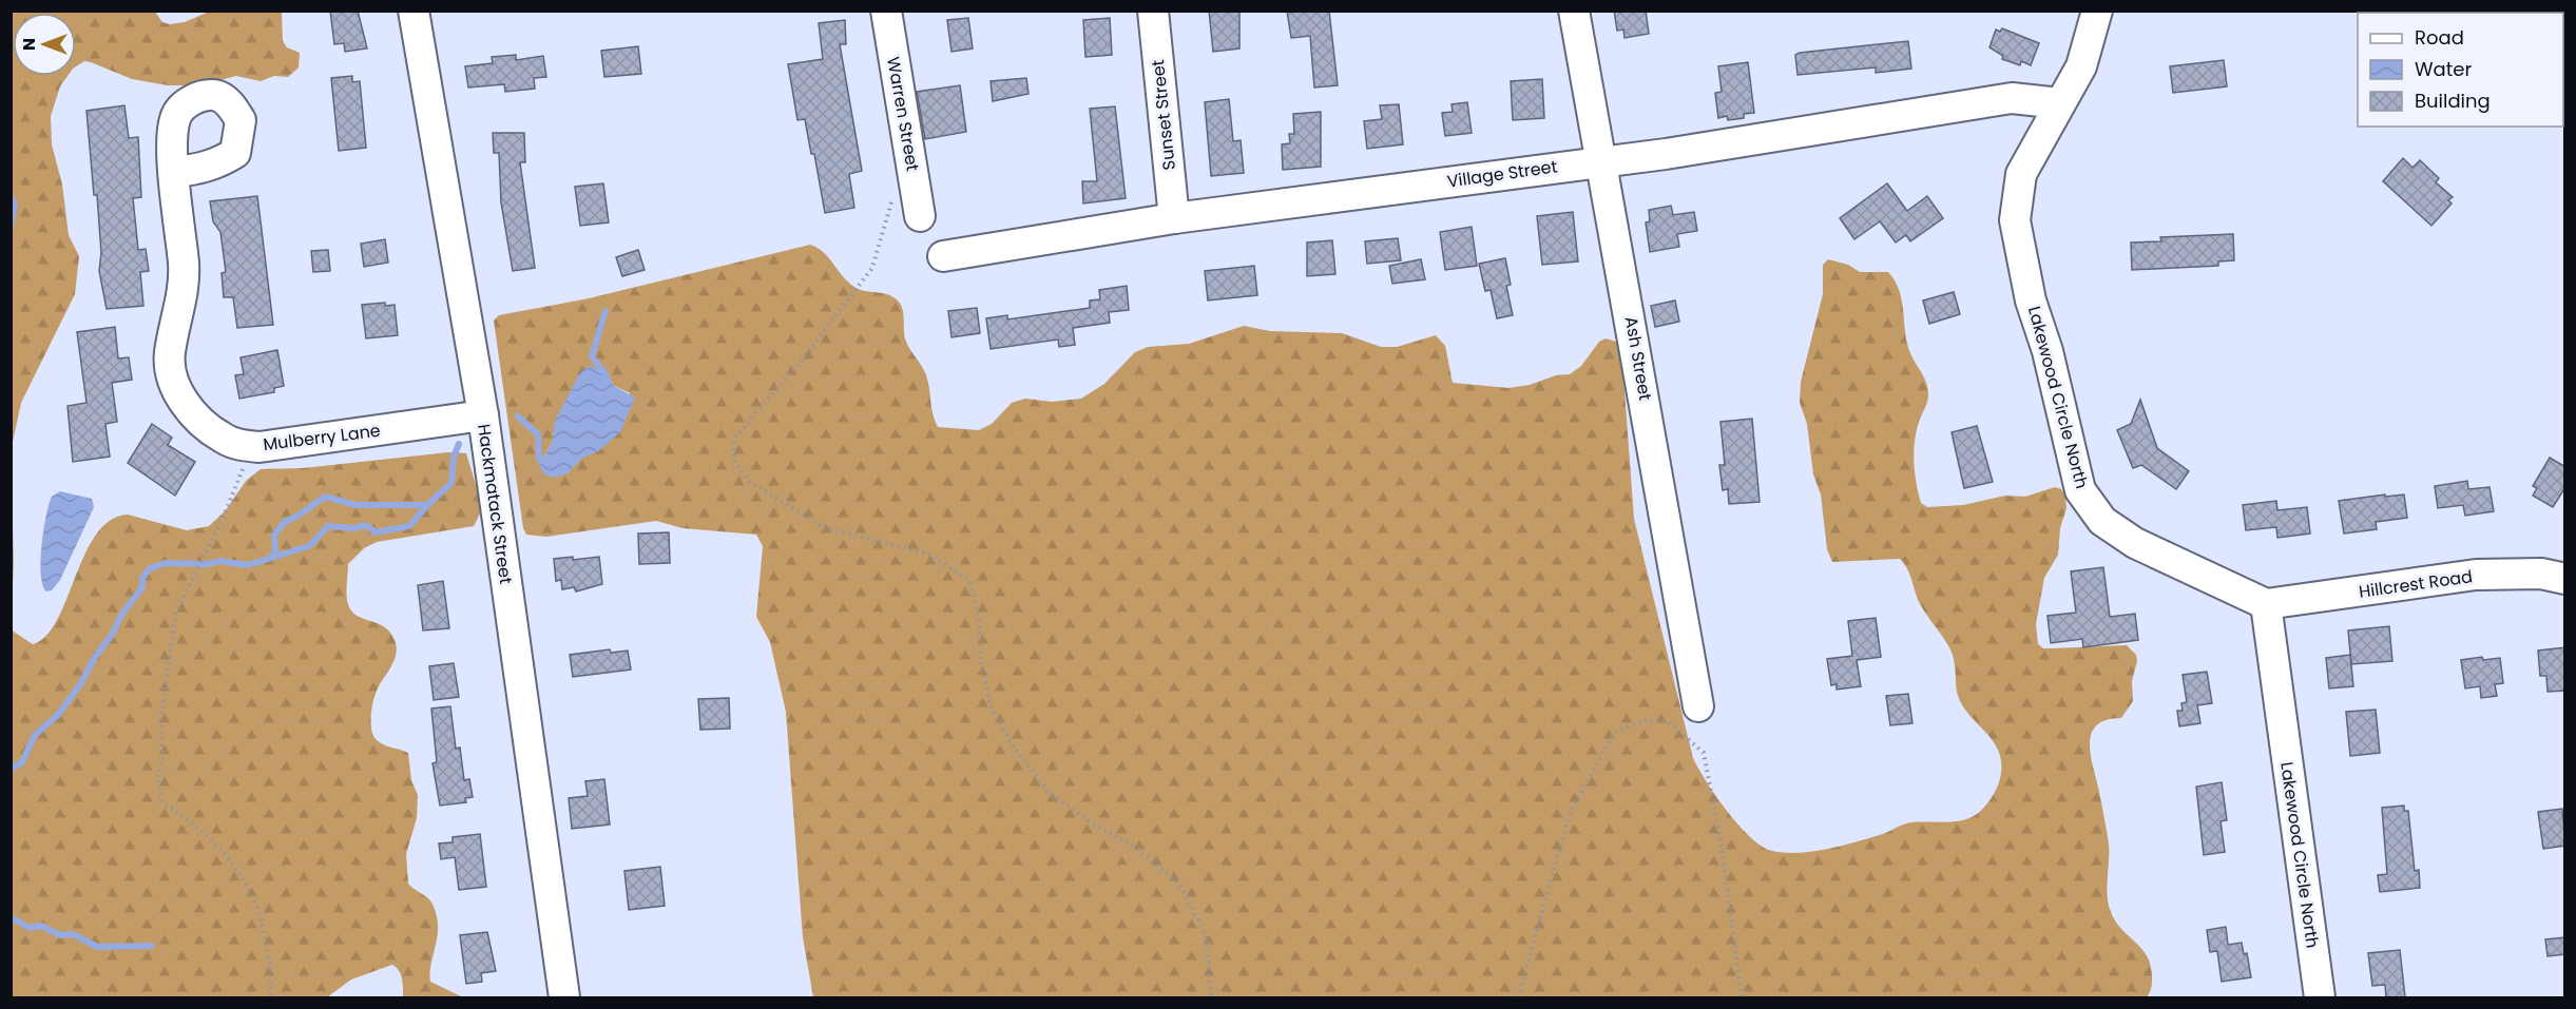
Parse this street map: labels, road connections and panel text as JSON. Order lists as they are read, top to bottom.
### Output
{
  "streets": {
    "street": [
      "Warren Street",
      "Sunset Street",
      "Village Street",
      "Ash Street",
      "Lakewood Circle North",
      "Mulberry Lane",
      "Hackmatack Street",
      "Hillcrest Road"
    ]
  },
  "crossings": [
    ["Sunset Street", "Village Street"],
    ["Village Street", "Ash Street"],
    ["Village Street", "Lakewood Circle North"],
    ["Lakewood Circle North", "Hillcrest Road"],
    ["Mulberry Lane", "Hackmatack Street"]
  ],
  "legend": ["Road", "Water", "Building"],
  "north": "left"
}
